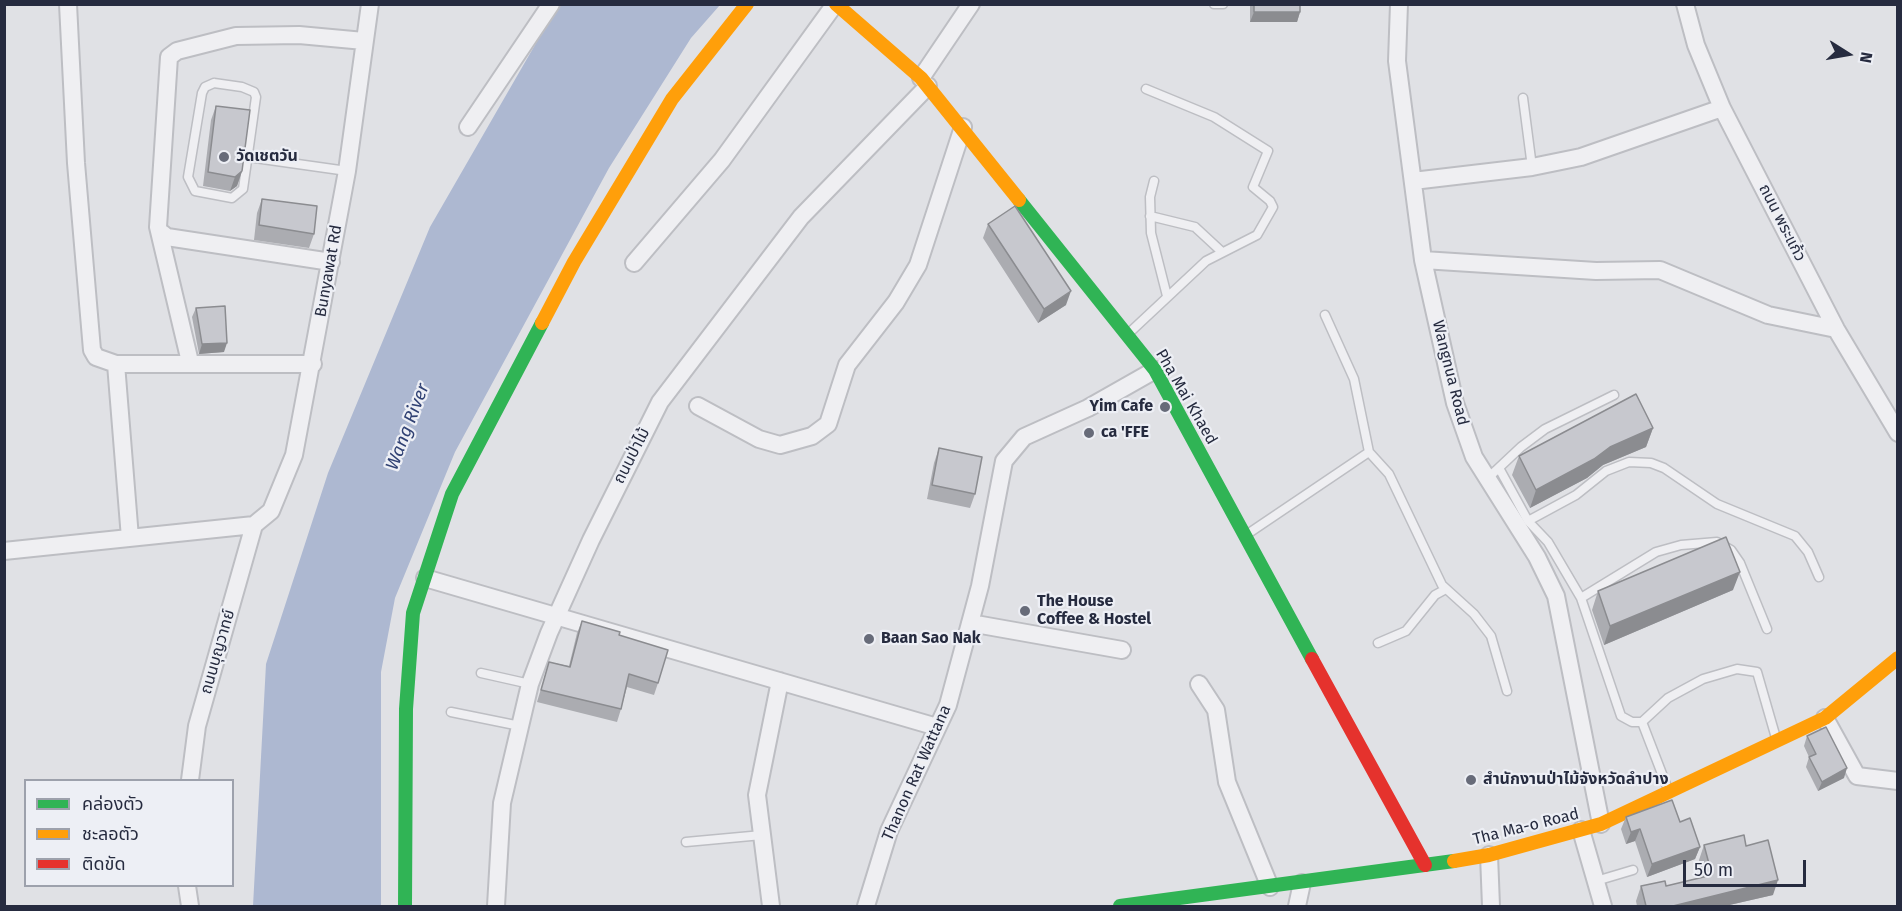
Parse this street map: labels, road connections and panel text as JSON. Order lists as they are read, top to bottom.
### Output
{
  "streets": {
    "street": [
      "ถนน พระแก้ว",
      "Bunyawat Rd",
      "Wangnua Road",
      "Pha Mai Khaed",
      "ถนนป่าไม้",
      "ถนนบุญวาทย์",
      "Thanon Rat Wattana",
      "Tha Ma-o Road"
    ]
  },
  "crossings": [
    ["Bunyawat Rd", "ถนนบุญวาทย์"],
    ["Wangnua Road", "Tha Ma-o Road"],
    ["Pha Mai Khaed", "ถนนป่าไม้"],
    ["Pha Mai Khaed", "Thanon Rat Wattana"],
    ["Pha Mai Khaed", "Tha Ma-o Road"]
  ],
  "water": ["Wang River"],
  "places": [
    "วัดเชตวัน",
    "Yim Cafe",
    "ca 'FFE",
    "The House Coffee & Hostel",
    "Baan Sao Nak",
    "สำนักงานป่าไม้จังหวัดลำปาง"
  ],
  "legend": ["คล่องตัว", "ชะลอตัว", "ติดขัด"],
  "scale_bar": "50 m",
  "north": "right"
}
